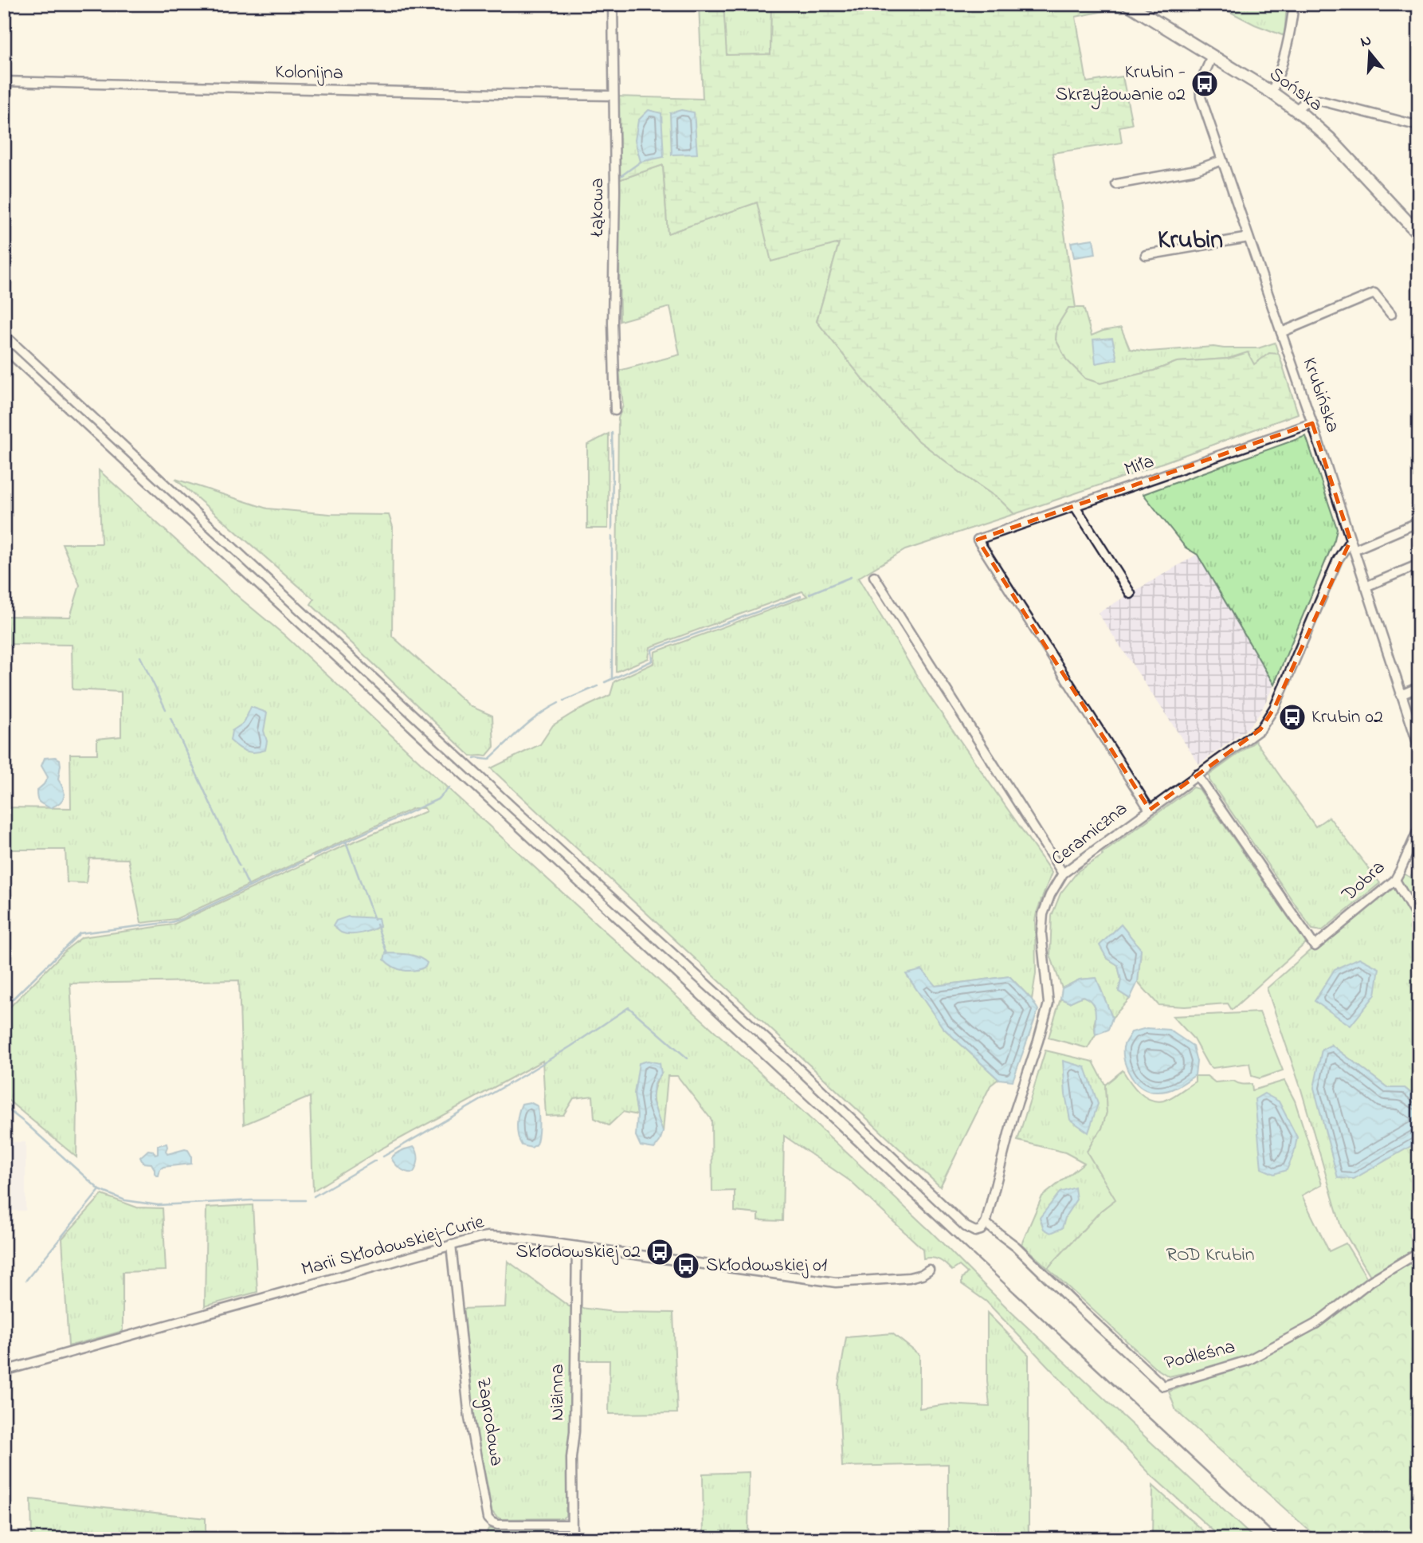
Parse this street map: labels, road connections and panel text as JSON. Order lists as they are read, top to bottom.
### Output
{
  "streets": {
    "street": [
      "Kolonijna",
      "Sońska",
      "Łąkowa",
      "Krubińska",
      "Miła",
      "Ceramiczna",
      "Dobra",
      "Marii Skłodowskiej-Curie",
      "Podleśna",
      "Nizinna",
      "Zagrodowa"
    ]
  },
  "crossings": [
    ["Kolonijna", "Łąkowa"],
    ["Sońska", "Krubińska"],
    ["Krubińska", "Miła"],
    ["Krubińska", "Ceramiczna"],
    ["Miła", "Ceramiczna"],
    ["Ceramiczna", "Dobra"],
    ["Ceramiczna", "Podleśna"],
    ["Marii Skłodowskiej-Curie", "Nizinna"],
    ["Marii Skłodowskiej-Curie", "Zagrodowa"],
    ["Nizinna", "Zagrodowa"]
  ],
  "districts": ["Krubin"],
  "parks": ["ROD Krubin"],
  "places": {
    "bus stop": [
      "Krubin - Skrzyżowanie 02",
      "Krubin 02",
      "Skłodowskiej 02",
      "Skłodowskiej 01"
    ]
  },
  "north": "top"
}
